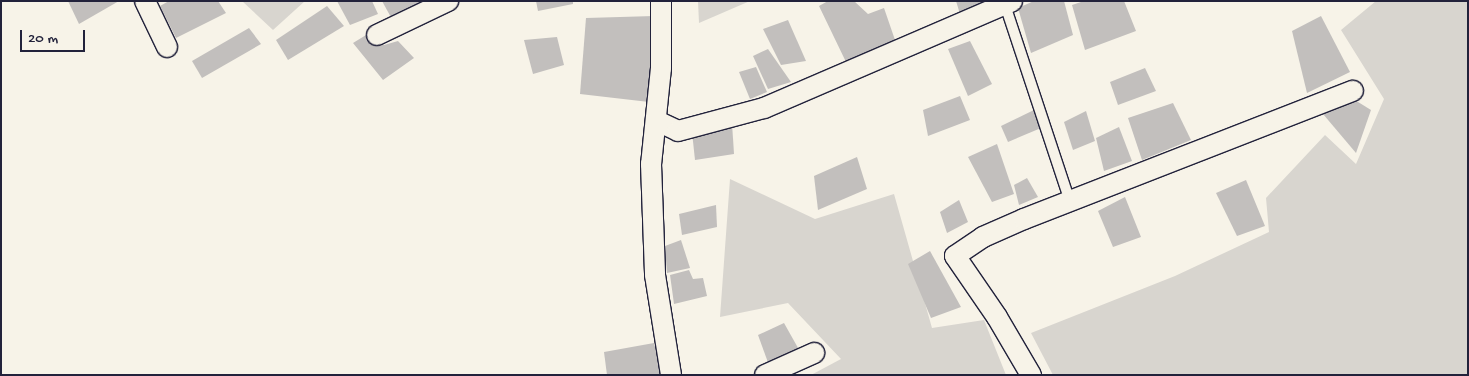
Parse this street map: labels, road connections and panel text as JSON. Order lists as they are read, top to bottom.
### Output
{
  "scale_bar": "20 m"
}
